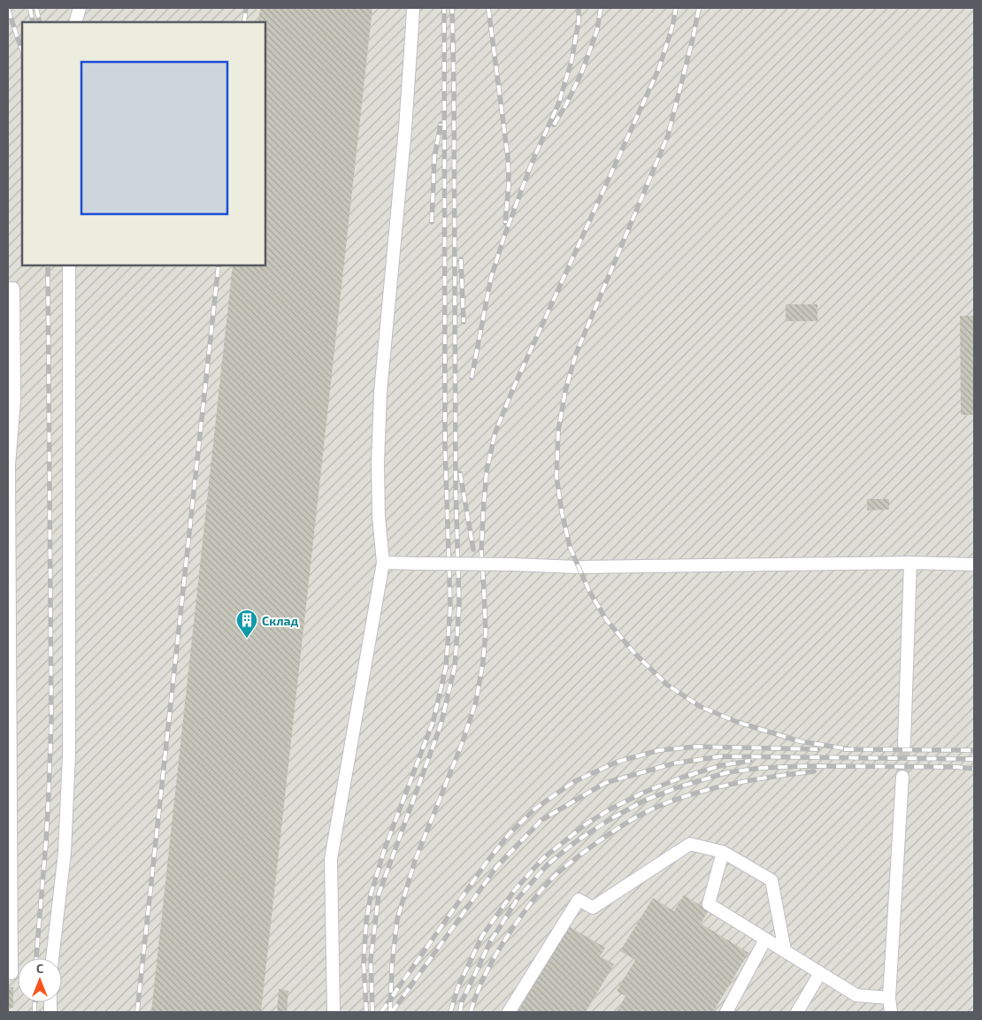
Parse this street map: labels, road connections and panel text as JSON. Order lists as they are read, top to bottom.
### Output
{
  "places": {
    "building": ["Склад"]
  },
  "north": "top"
}
